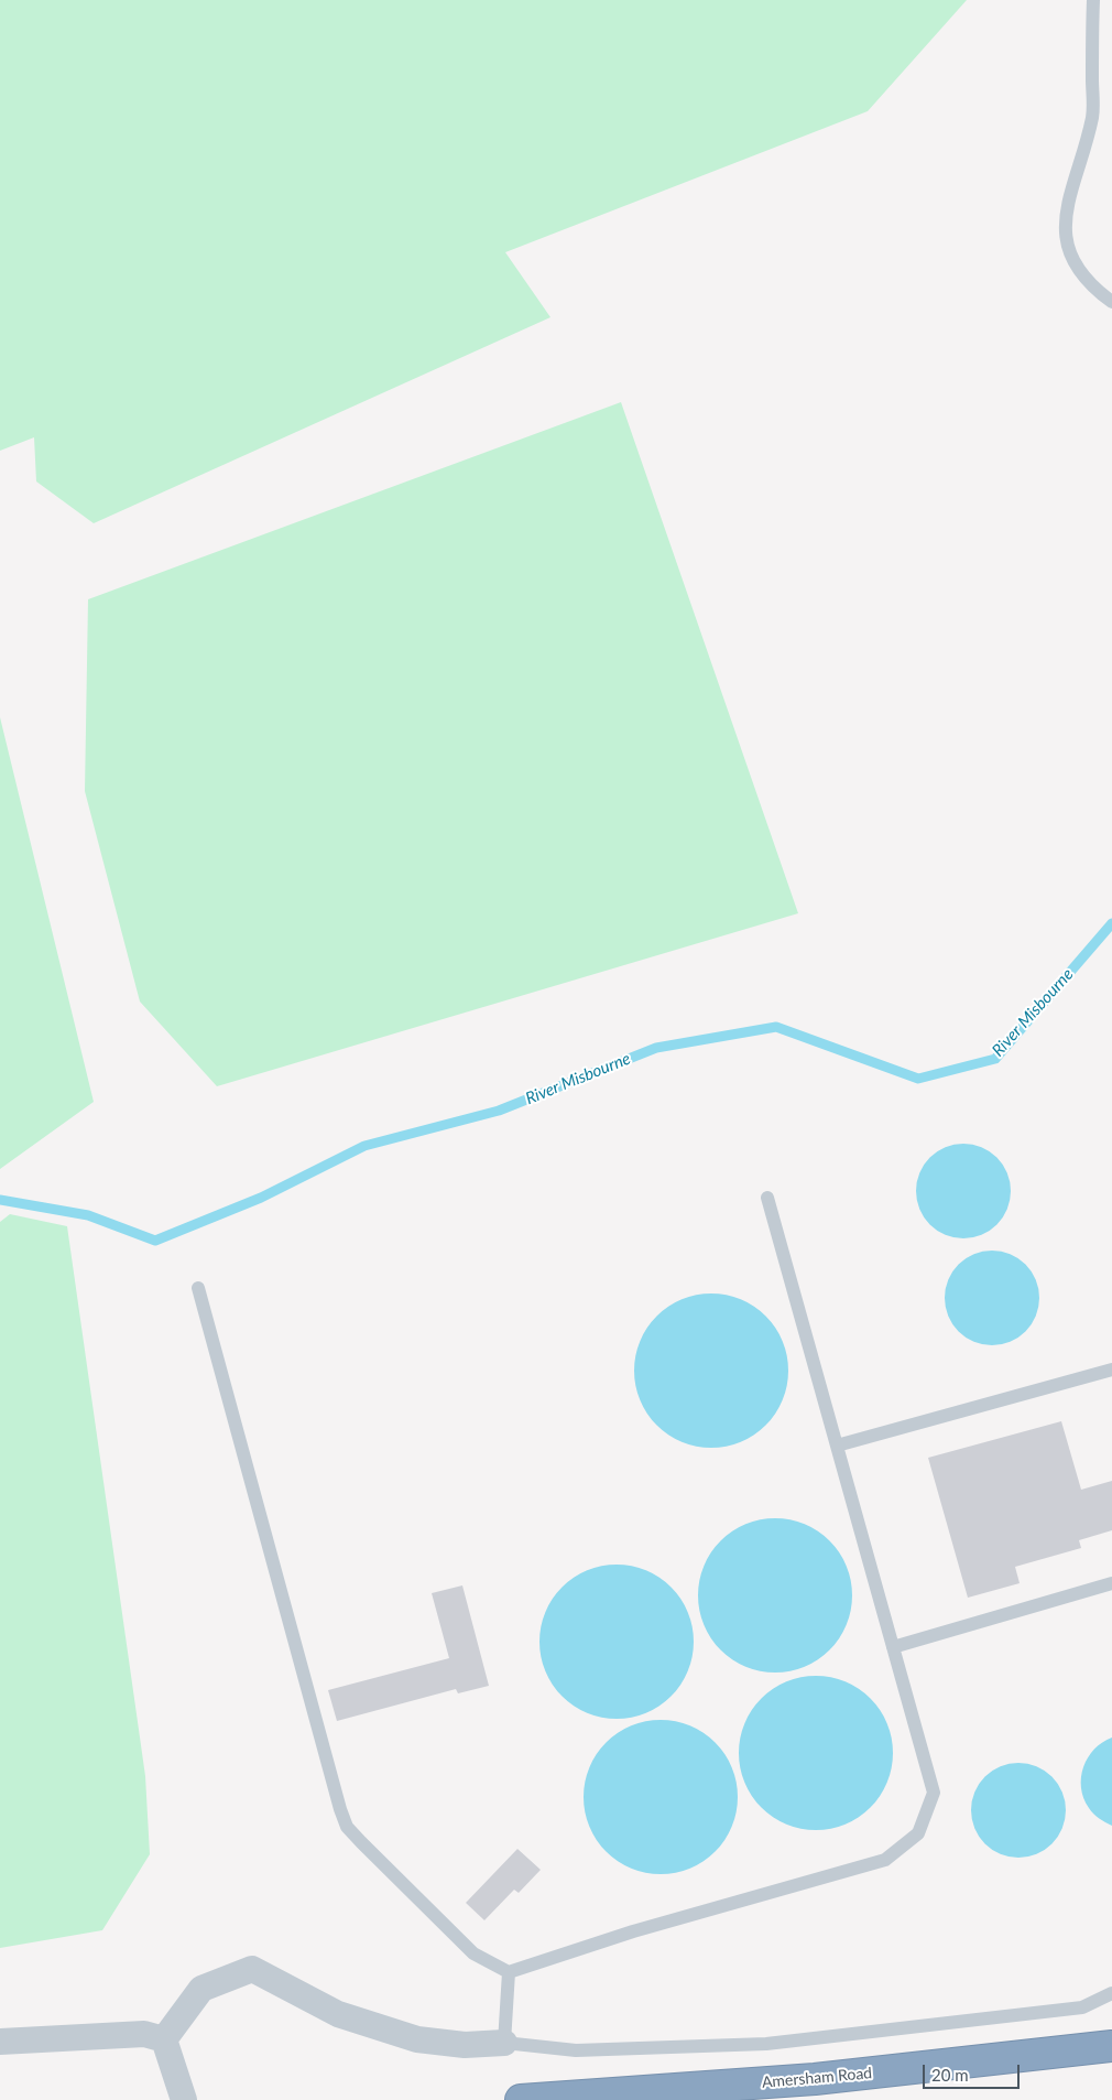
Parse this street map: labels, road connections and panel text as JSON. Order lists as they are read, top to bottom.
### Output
{
  "streets": {
    "highway": ["Amersham Road"]
  },
  "water": ["River Misbourne"],
  "scale_bar": "20 m"
}
